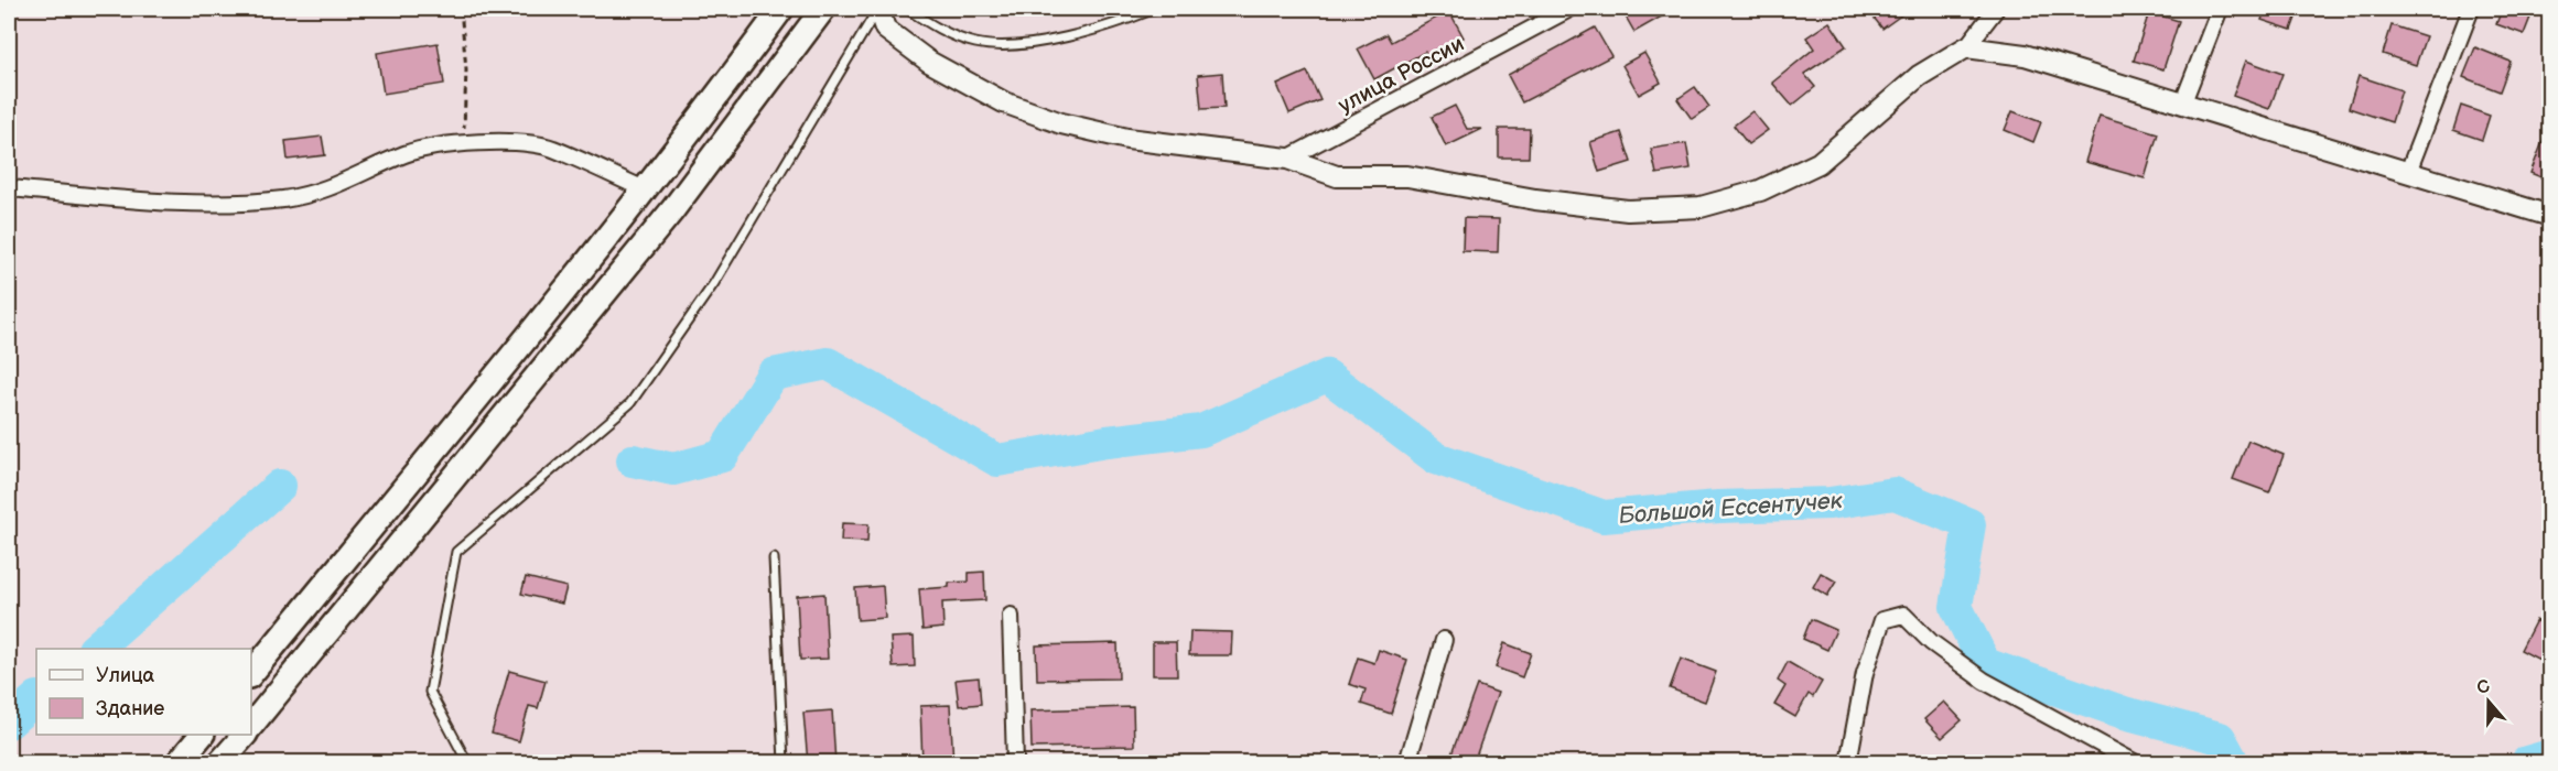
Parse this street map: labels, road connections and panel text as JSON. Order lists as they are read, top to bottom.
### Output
{
  "streets": {
    "street": ["улица России"]
  },
  "water": ["Большой Ессентучек"],
  "legend": ["Улица", "Здание"],
  "north": "top"
}
